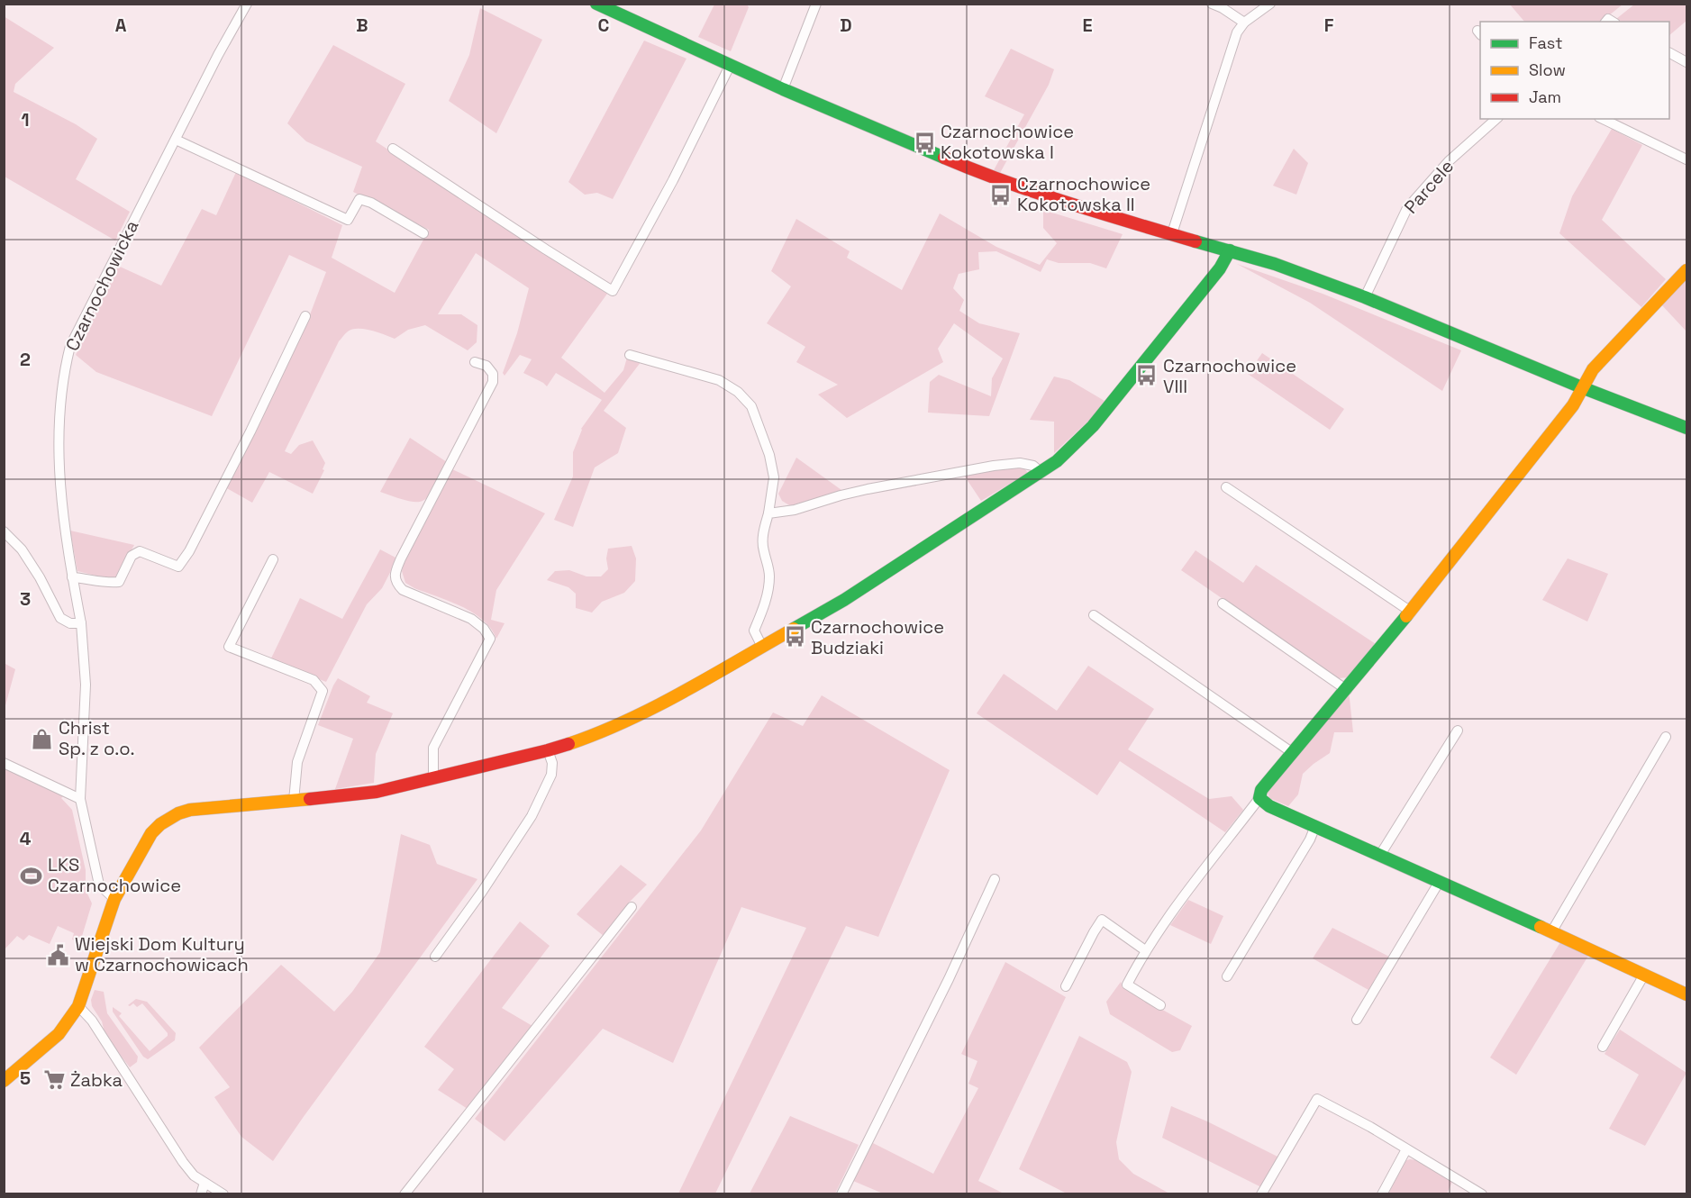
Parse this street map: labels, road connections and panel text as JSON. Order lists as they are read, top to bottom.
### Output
{
  "streets": {
    "street": ["Parcele", "Czarnochowicka"]
  },
  "places": {
    "bus stop": [
      "Czarnochowice Kokotowska I",
      "Czarnochowice Kokotowska II",
      "Czarnochowice VIII",
      "Czarnochowice Budziaki"
    ],
    "shop": ["Christ Sp. z o.o."],
    "sports": ["LKS Czarnochowice"],
    "public building": ["Wiejski Dom Kultury w Czarnochowicach"],
    "supermarket": ["Żabka"]
  },
  "legend": ["Fast", "Slow", "Jam"],
  "grid": {
    "columns": [
      "A",
      "B",
      "C",
      "D",
      "E",
      "F"
    ],
    "rows": [
      "1",
      "2",
      "3",
      "4",
      "5"
    ]
  }
}
